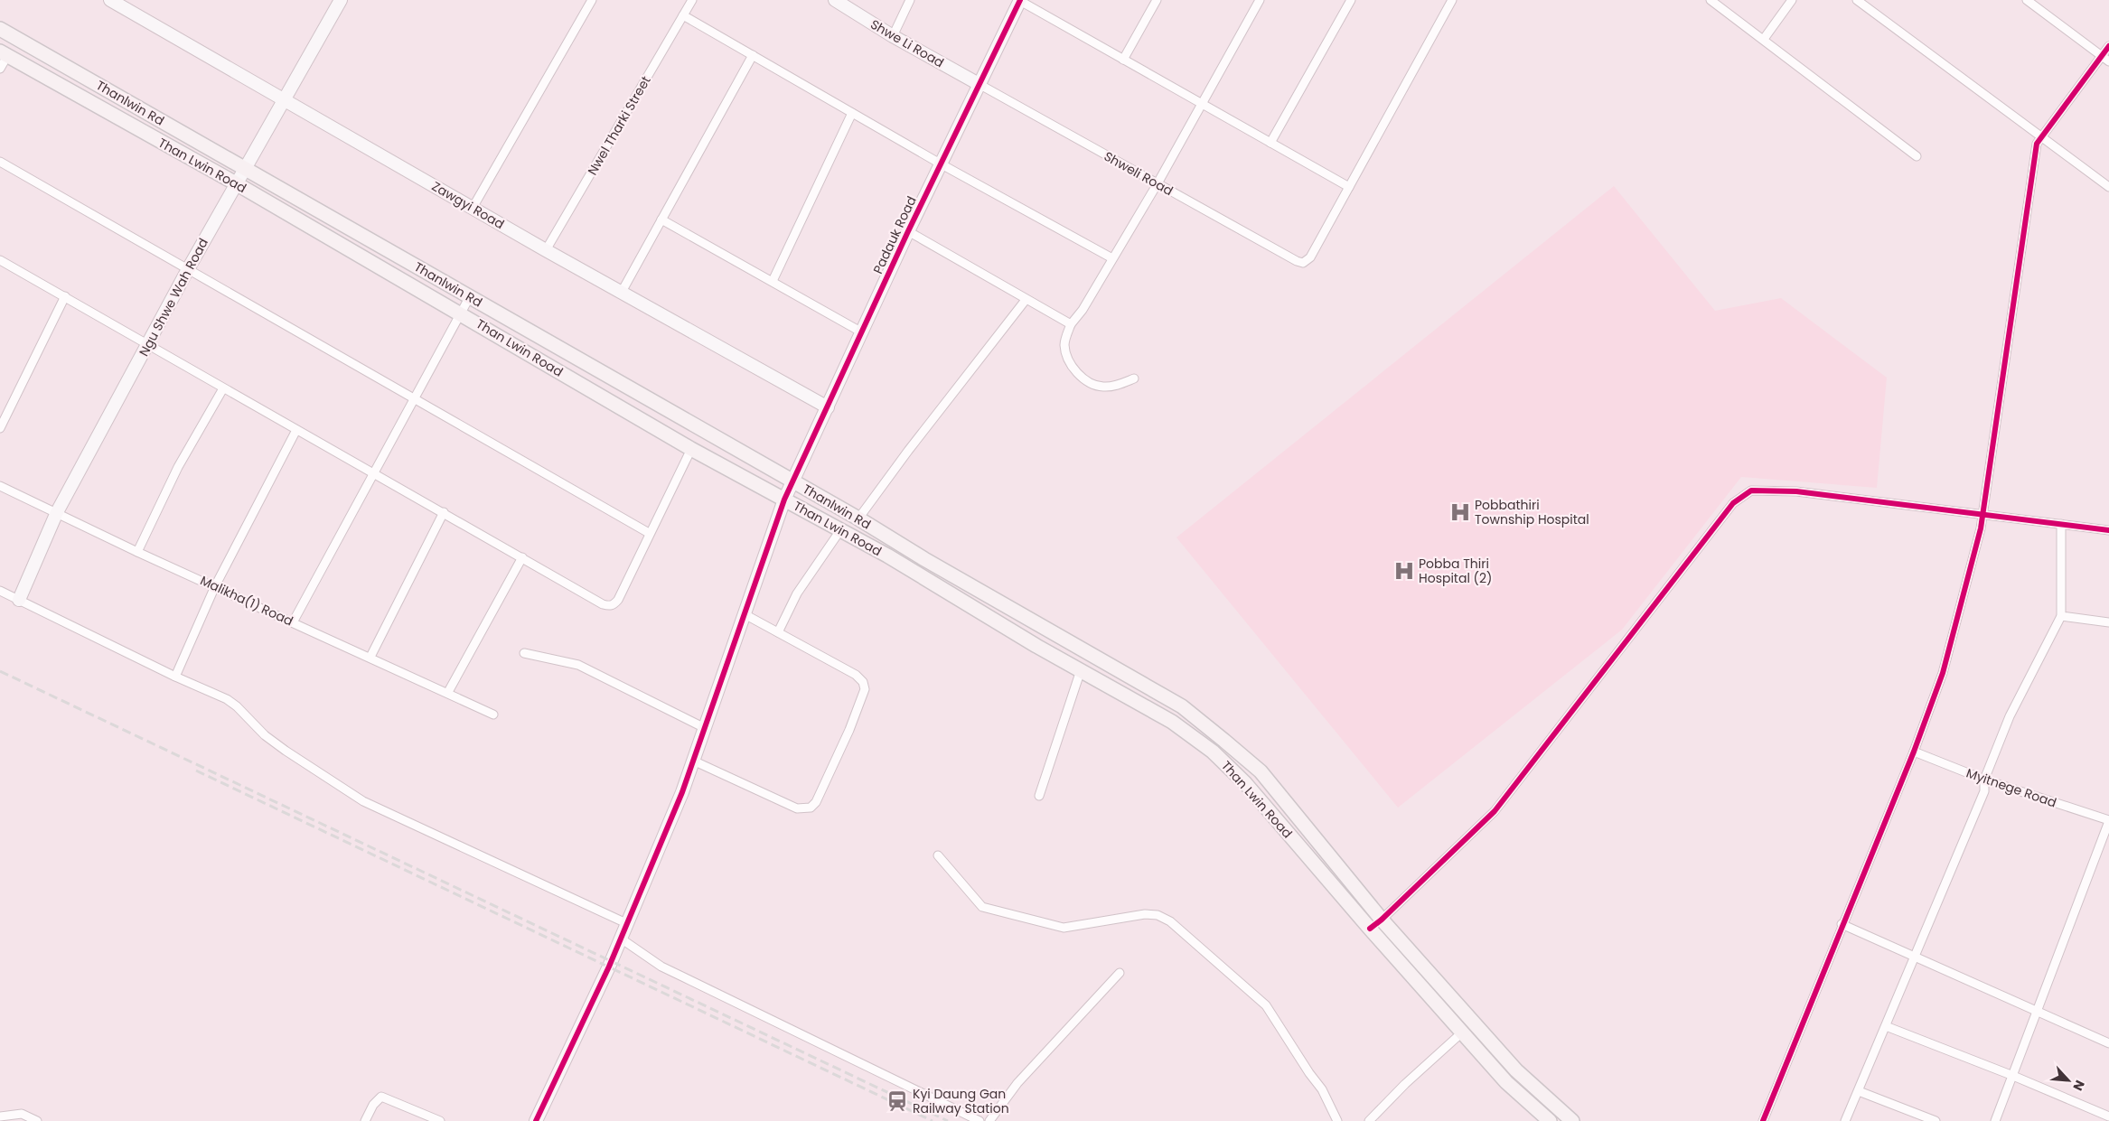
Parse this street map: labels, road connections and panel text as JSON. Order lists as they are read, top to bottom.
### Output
{
  "streets": {
    "main road": ["Thanlwin Rd", "Than Lwin Road"],
    "street": [
      "Shwe Li Road",
      "Nwel Tharki Street",
      "Shweli Road",
      "Zawgyi Road",
      "Padauk Road",
      "Ngu Shwe Wah Road",
      "Malikha(1) Road",
      "Myitnege Road"
    ]
  },
  "crossings": [
    ["Shwe Li Road", "Shweli Road"],
    ["Shwe Li Road", "Padauk Road"],
    ["Thanlwin Rd", "Than Lwin Road"],
    ["Thanlwin Rd", "Padauk Road"],
    ["Thanlwin Rd", "Ngu Shwe Wah Road"],
    ["Nwel Tharki Street", "Zawgyi Road"],
    ["Than Lwin Road", "Padauk Road"],
    ["Than Lwin Road", "Ngu Shwe Wah Road"],
    ["Shweli Road", "Padauk Road"],
    ["Zawgyi Road", "Padauk Road"],
    ["Zawgyi Road", "Ngu Shwe Wah Road"],
    ["Ngu Shwe Wah Road", "Malikha(1) Road"]
  ],
  "places": {
    "hospital": ["Pobbathiri Township Hospital", "Pobba Thiri Hospital (2)"],
    "station": ["Kyi Daung Gan Railway Station"]
  },
  "north": "bottom right"
}
